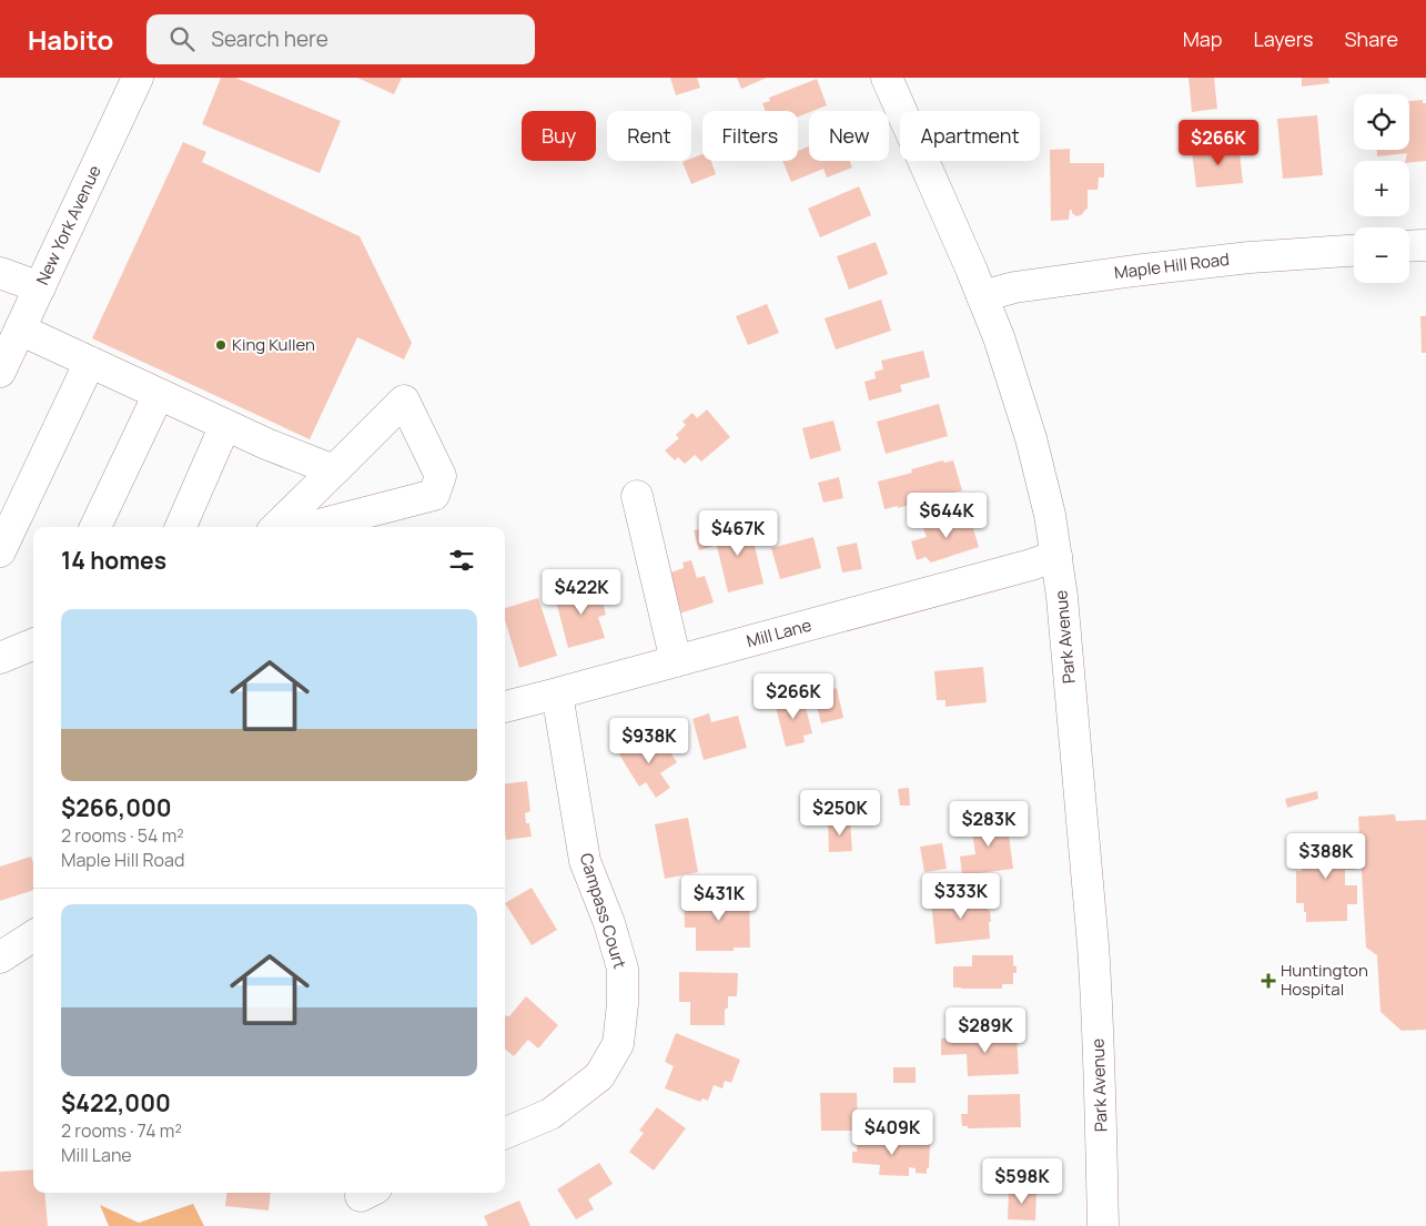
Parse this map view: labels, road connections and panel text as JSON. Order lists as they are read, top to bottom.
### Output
{
  "streets": {
    "street": [
      "New York Avenue",
      "Maple Hill Road",
      "Mill Lane",
      "Park Avenue",
      "Campass Court"
    ]
  },
  "crossings": [
    ["Maple Hill Road", "Park Avenue"],
    ["Mill Lane", "Park Avenue"],
    ["Mill Lane", "Campass Court"]
  ],
  "places": {
    "other": ["King Kullen"],
    "health": ["Huntington Hospital"]
  },
  "page": {
    "header": "Habito",
    "search": "Search here",
    "nav": ["Map", "Layers", "Share"],
    "map_buttons": ["+", "−"],
    "chip": [
      "Buy",
      "Rent",
      "Filters",
      "New",
      "Apartment"
    ],
    "price": [
      "$266K",
      "$644K",
      "$467K",
      "$422K",
      "$266K",
      "$938K",
      "$250K",
      "$283K",
      "$388K",
      "$333K",
      "$431K",
      "$289K",
      "$409K",
      "$598K"
    ],
    "heading": "14 homes",
    "list": [
      {
        "name": "$266,000",
        "note": "2 rooms · 54 m² · Maple Hill Road"
      },
      {
        "name": "$422,000",
        "note": "2 rooms · 74 m² · Mill Lane"
      }
    ]
  }
}
